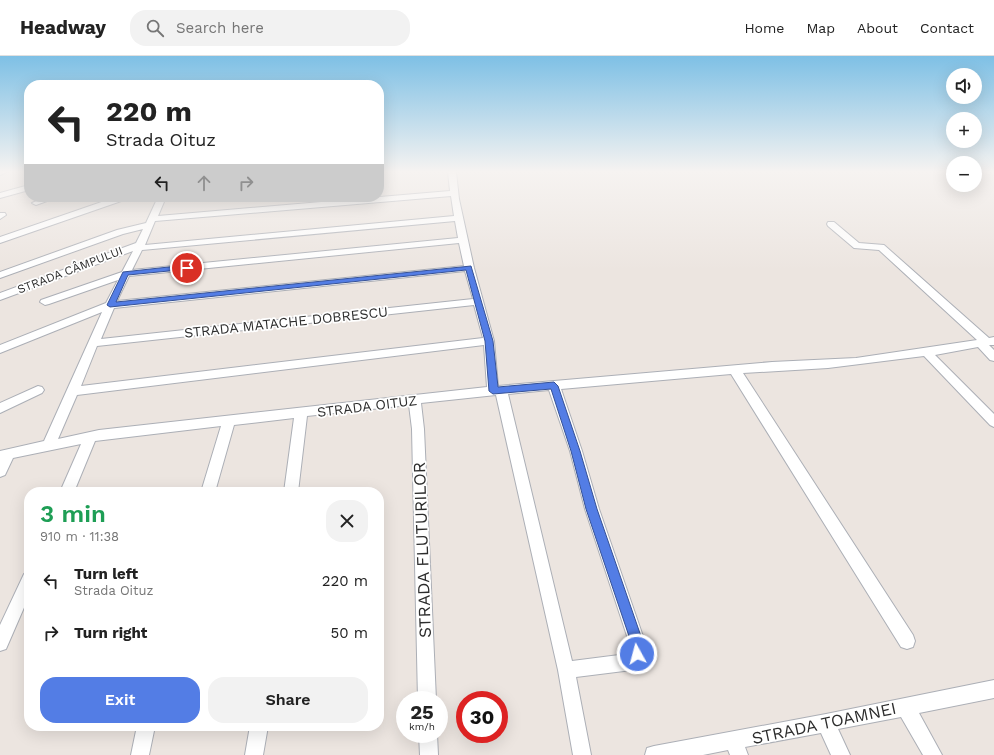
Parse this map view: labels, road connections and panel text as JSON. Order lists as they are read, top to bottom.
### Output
{
  "streets": {
    "street": [
      "STRADA CÂMPULUI",
      "STRADA MATACHE DOBRESCU",
      "STRADA OITUZ",
      "STRADA FLUTURILOR",
      "STRADA TOAMNEI"
    ]
  },
  "crossings": [
    ["STRADA CÂMPULUI", "STRADA MATACHE DOBRESCU"],
    ["STRADA CÂMPULUI", "STRADA OITUZ"],
    ["STRADA OITUZ", "STRADA FLUTURILOR"]
  ],
  "page": {
    "header": "Headway",
    "search": "Search here",
    "nav": [
      "Home",
      "Map",
      "About",
      "Contact"
    ],
    "map_buttons": ["+", "−"],
    "turn": ["220 m", "Strada Oituz"],
    "heading": ["3 min", "910 m · 11:38"],
    "list": [
      {
        "name": "Turn left",
        "note": "Strada Oituz",
        "value": "220 m"
      },
      {
        "name": "Turn right",
        "value": "50 m"
      }
    ],
    "buttons": ["Exit", "Share"],
    "speed": "25 km/h",
    "limit": "30"
  }
}
